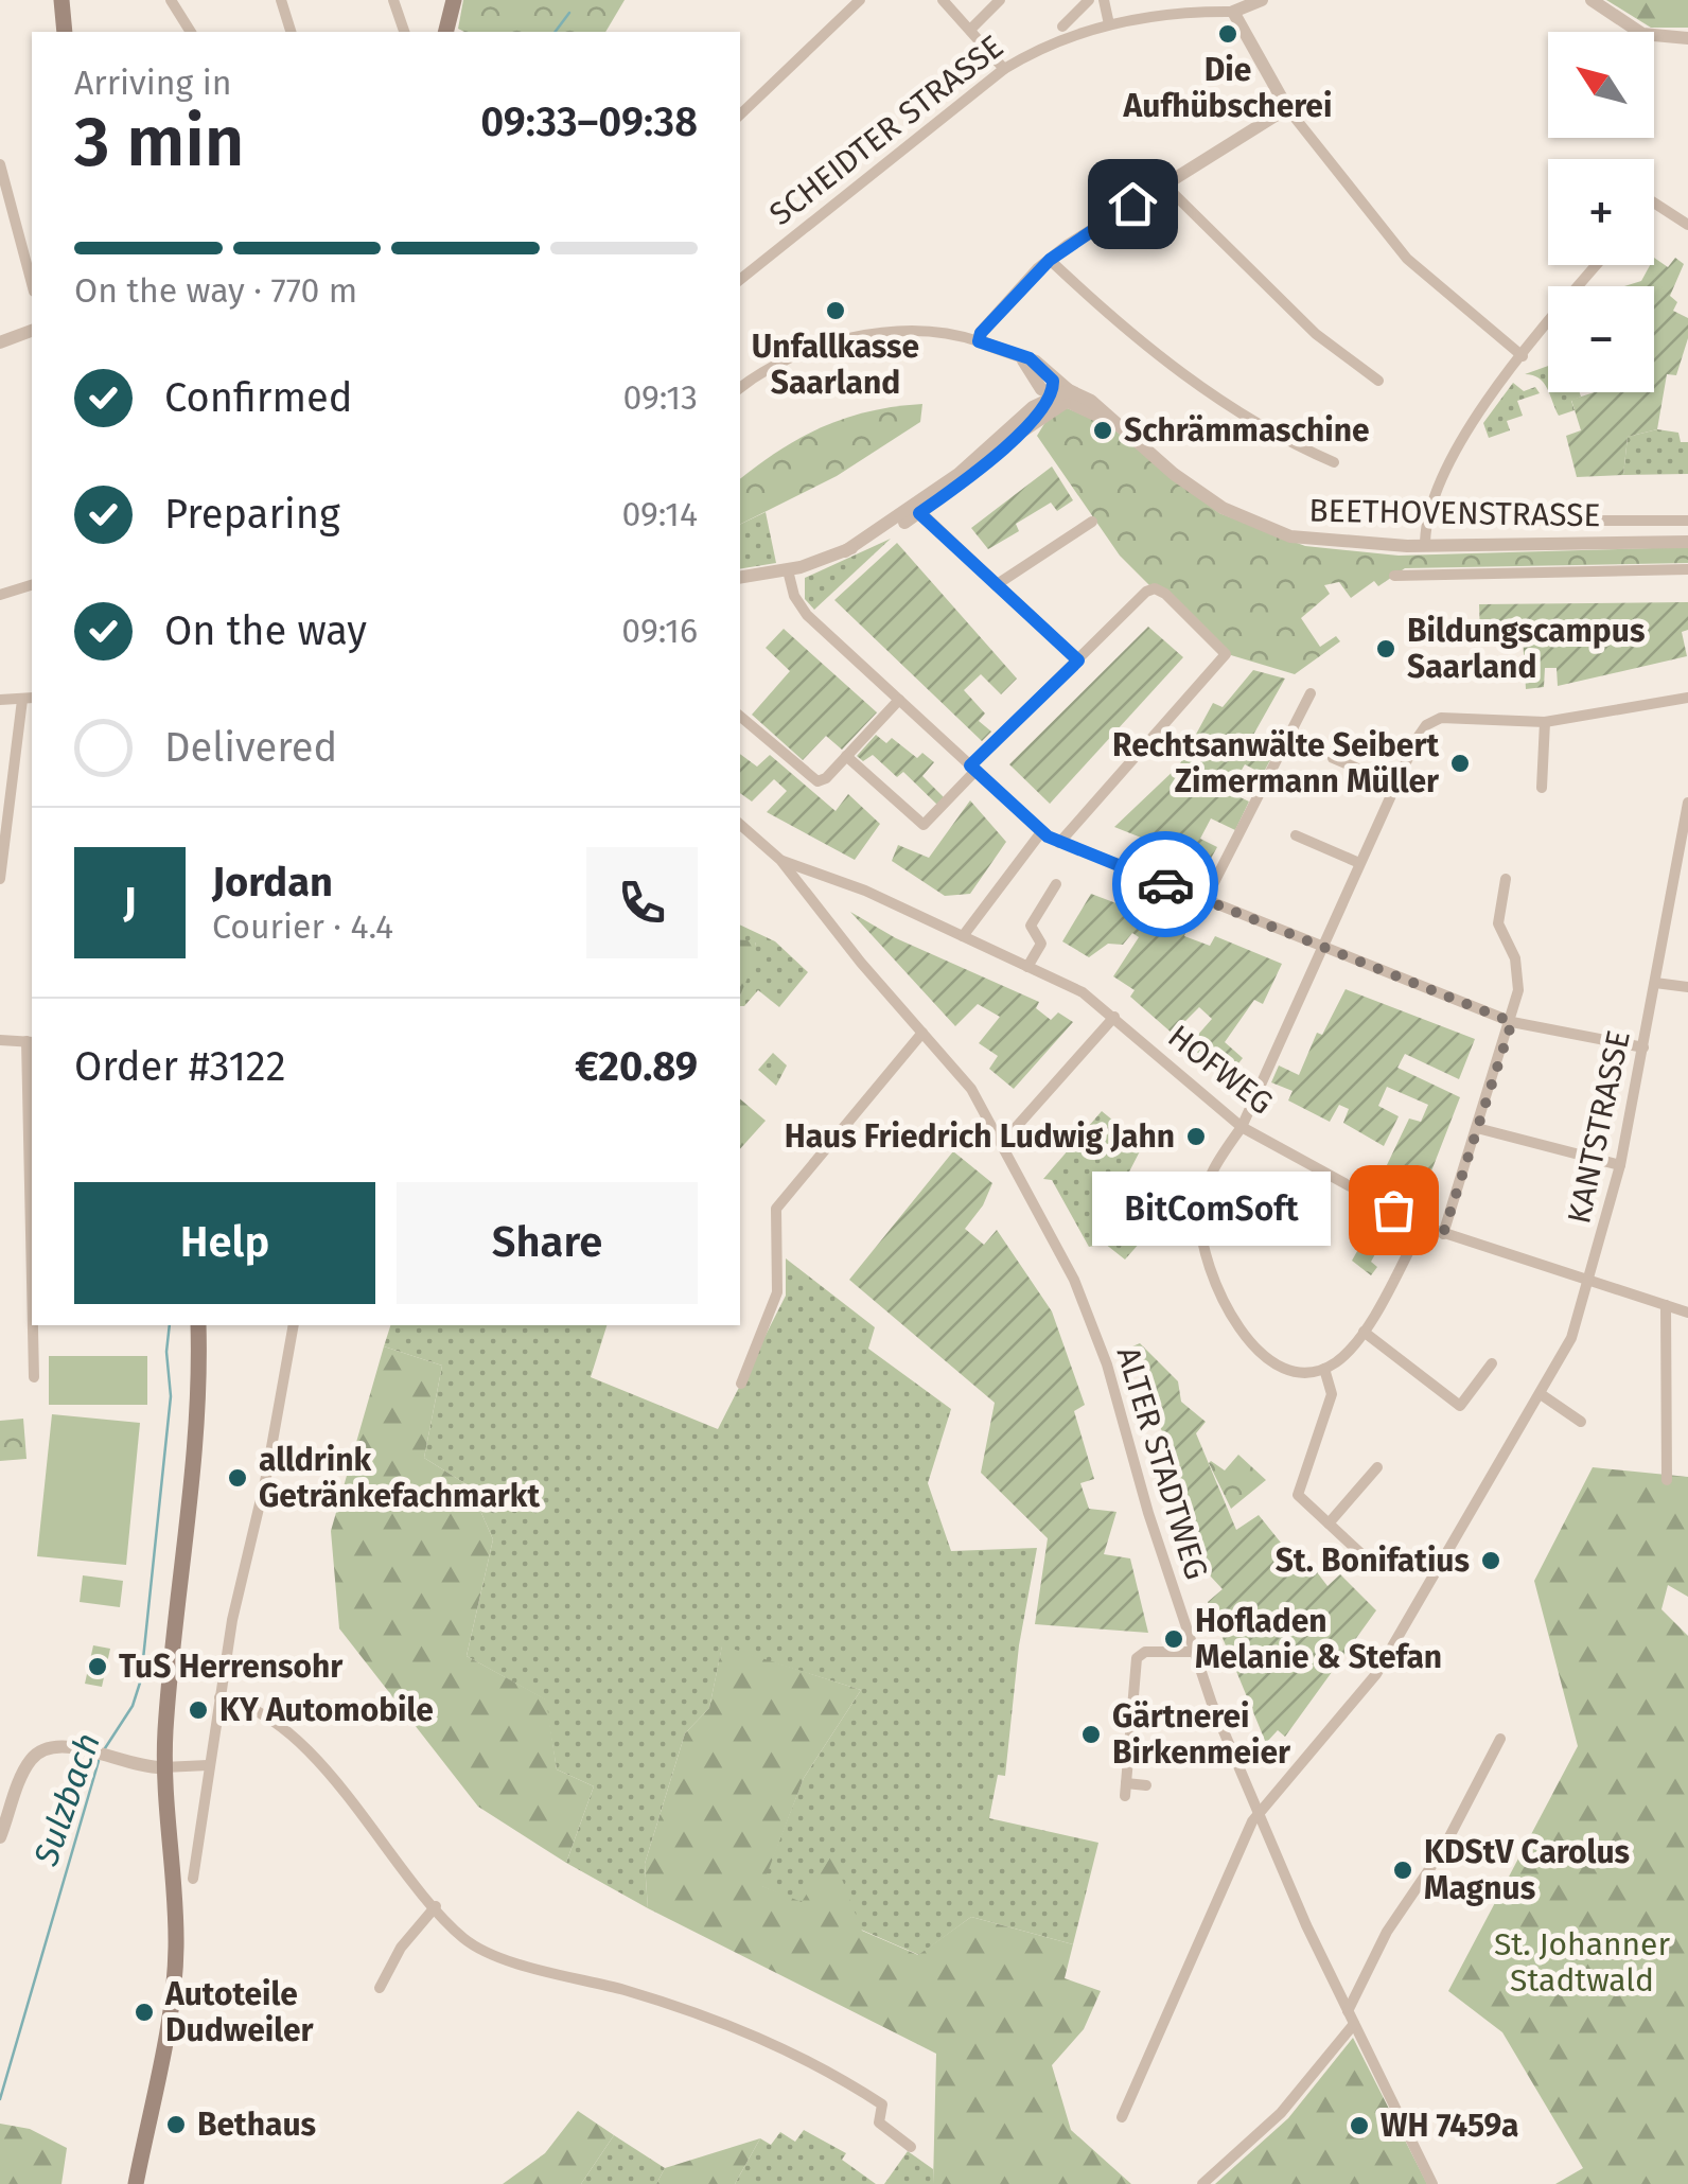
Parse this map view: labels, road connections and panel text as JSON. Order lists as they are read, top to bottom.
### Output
{
  "streets": {
    "street": [
      "SCHEIDTER STRASSE",
      "BEETHOVENSTRASSE",
      "HOFWEG",
      "KANTSTRASSE",
      "ALTER STADTWEG"
    ]
  },
  "crossings": [
    ["HOFWEG", "KANTSTRASSE"],
    ["HOFWEG", "ALTER STADTWEG"],
    ["KANTSTRASSE", "ALTER STADTWEG"]
  ],
  "water": ["Sulzbach"],
  "parks": ["St. Johanner Stadtwald"],
  "places": [
    "Die Aufhübscherei",
    "Unfallkasse Saarland",
    "Schrämmaschine",
    "Bildungscampus Saarland",
    "Rechtsanwälte Seibert Zimermann Müller",
    "Haus Friedrich Ludwig Jahn",
    "BitComSoft",
    "alldrink Getränkefachmarkt",
    "St. Bonifatius",
    "Hofladen Melanie & Stefan",
    "TuS Herrensohr",
    "KY Automobile",
    "Gärtnerei Birkenmeier",
    "KDStV Carolus Magnus",
    "Autoteile Dudweiler",
    "Bethaus",
    "WH 7459a"
  ],
  "north": "top left",
  "page": {
    "map_buttons": ["+", "−"],
    "heading": ["3 min", "Arriving in", "09:33–09:38"],
    "panel": [
      "Jordan",
      "Courier · 4.4",
      "Order #3122",
      "€20.89"
    ],
    "bar": "On the way · 770 m",
    "list": [
      ["Confirmed", "09:13"],
      ["Preparing", "09:14"],
      ["On the way", "09:16"],
      "Delivered"
    ],
    "round": "J",
    "buttons": ["Help", "Share"],
    "bubble": "BitComSoft"
  }
}
